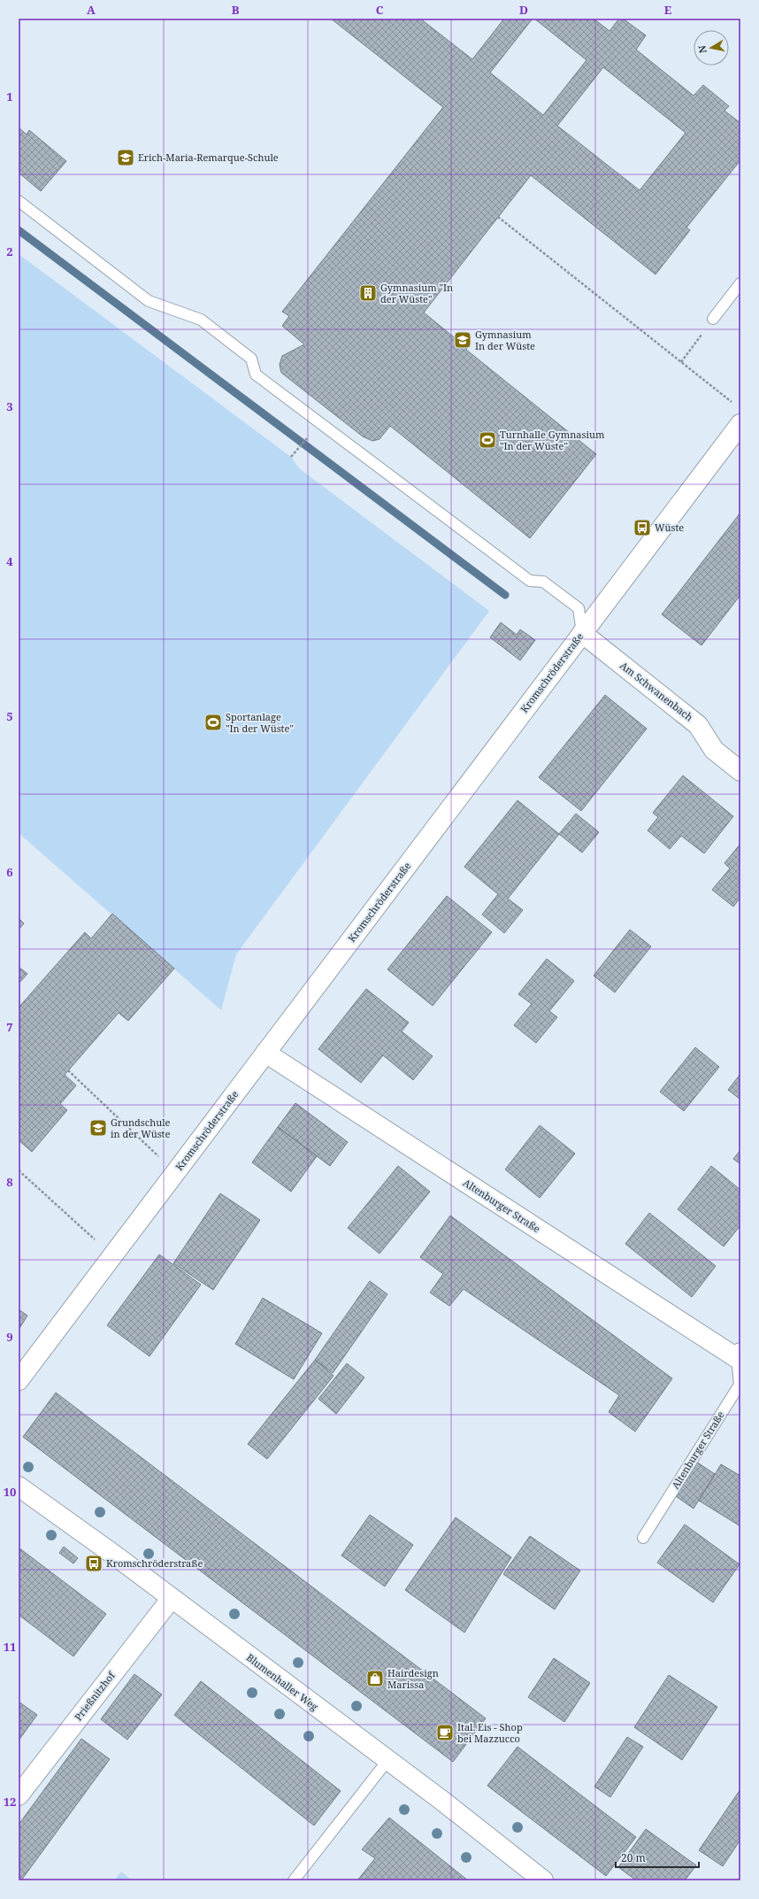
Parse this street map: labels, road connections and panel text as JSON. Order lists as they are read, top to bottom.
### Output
{
  "streets": {
    "street": [
      "Kromschröderstraße",
      "Am Schwanenbach",
      "Altenburger Straße",
      "Blumenhaller Weg",
      "Prießnitzhof"
    ]
  },
  "crossings": [
    ["Kromschröderstraße", "Am Schwanenbach"],
    ["Kromschröderstraße", "Altenburger Straße"],
    ["Blumenhaller Weg", "Prießnitzhof"]
  ],
  "places": {
    "school or university": ["Erich-Maria-Remarque-Schule", "Gymnasium In der Wüste", "Grundschule in der Wüste"],
    "building": ["Gymnasium \"In der Wüste\""],
    "sports": ["Turnhalle Gymnasium \"In der Wüste\"", "Sportanlage \"In der Wüste\""],
    "bus stop": ["Wüste", "Kromschröderstraße"],
    "shop": ["Hairdesign Marissa"],
    "cafe": ["Ital. Eis - Shop bei Mazzucco"]
  },
  "scale_bar": "20 m",
  "north": "left",
  "grid": {
    "columns": [
      "A",
      "B",
      "C",
      "D",
      "E"
    ],
    "rows": [
      "1",
      "2",
      "3",
      "4",
      "5",
      "6",
      "7",
      "8",
      "9",
      "10",
      "11",
      "12"
    ]
  }
}
